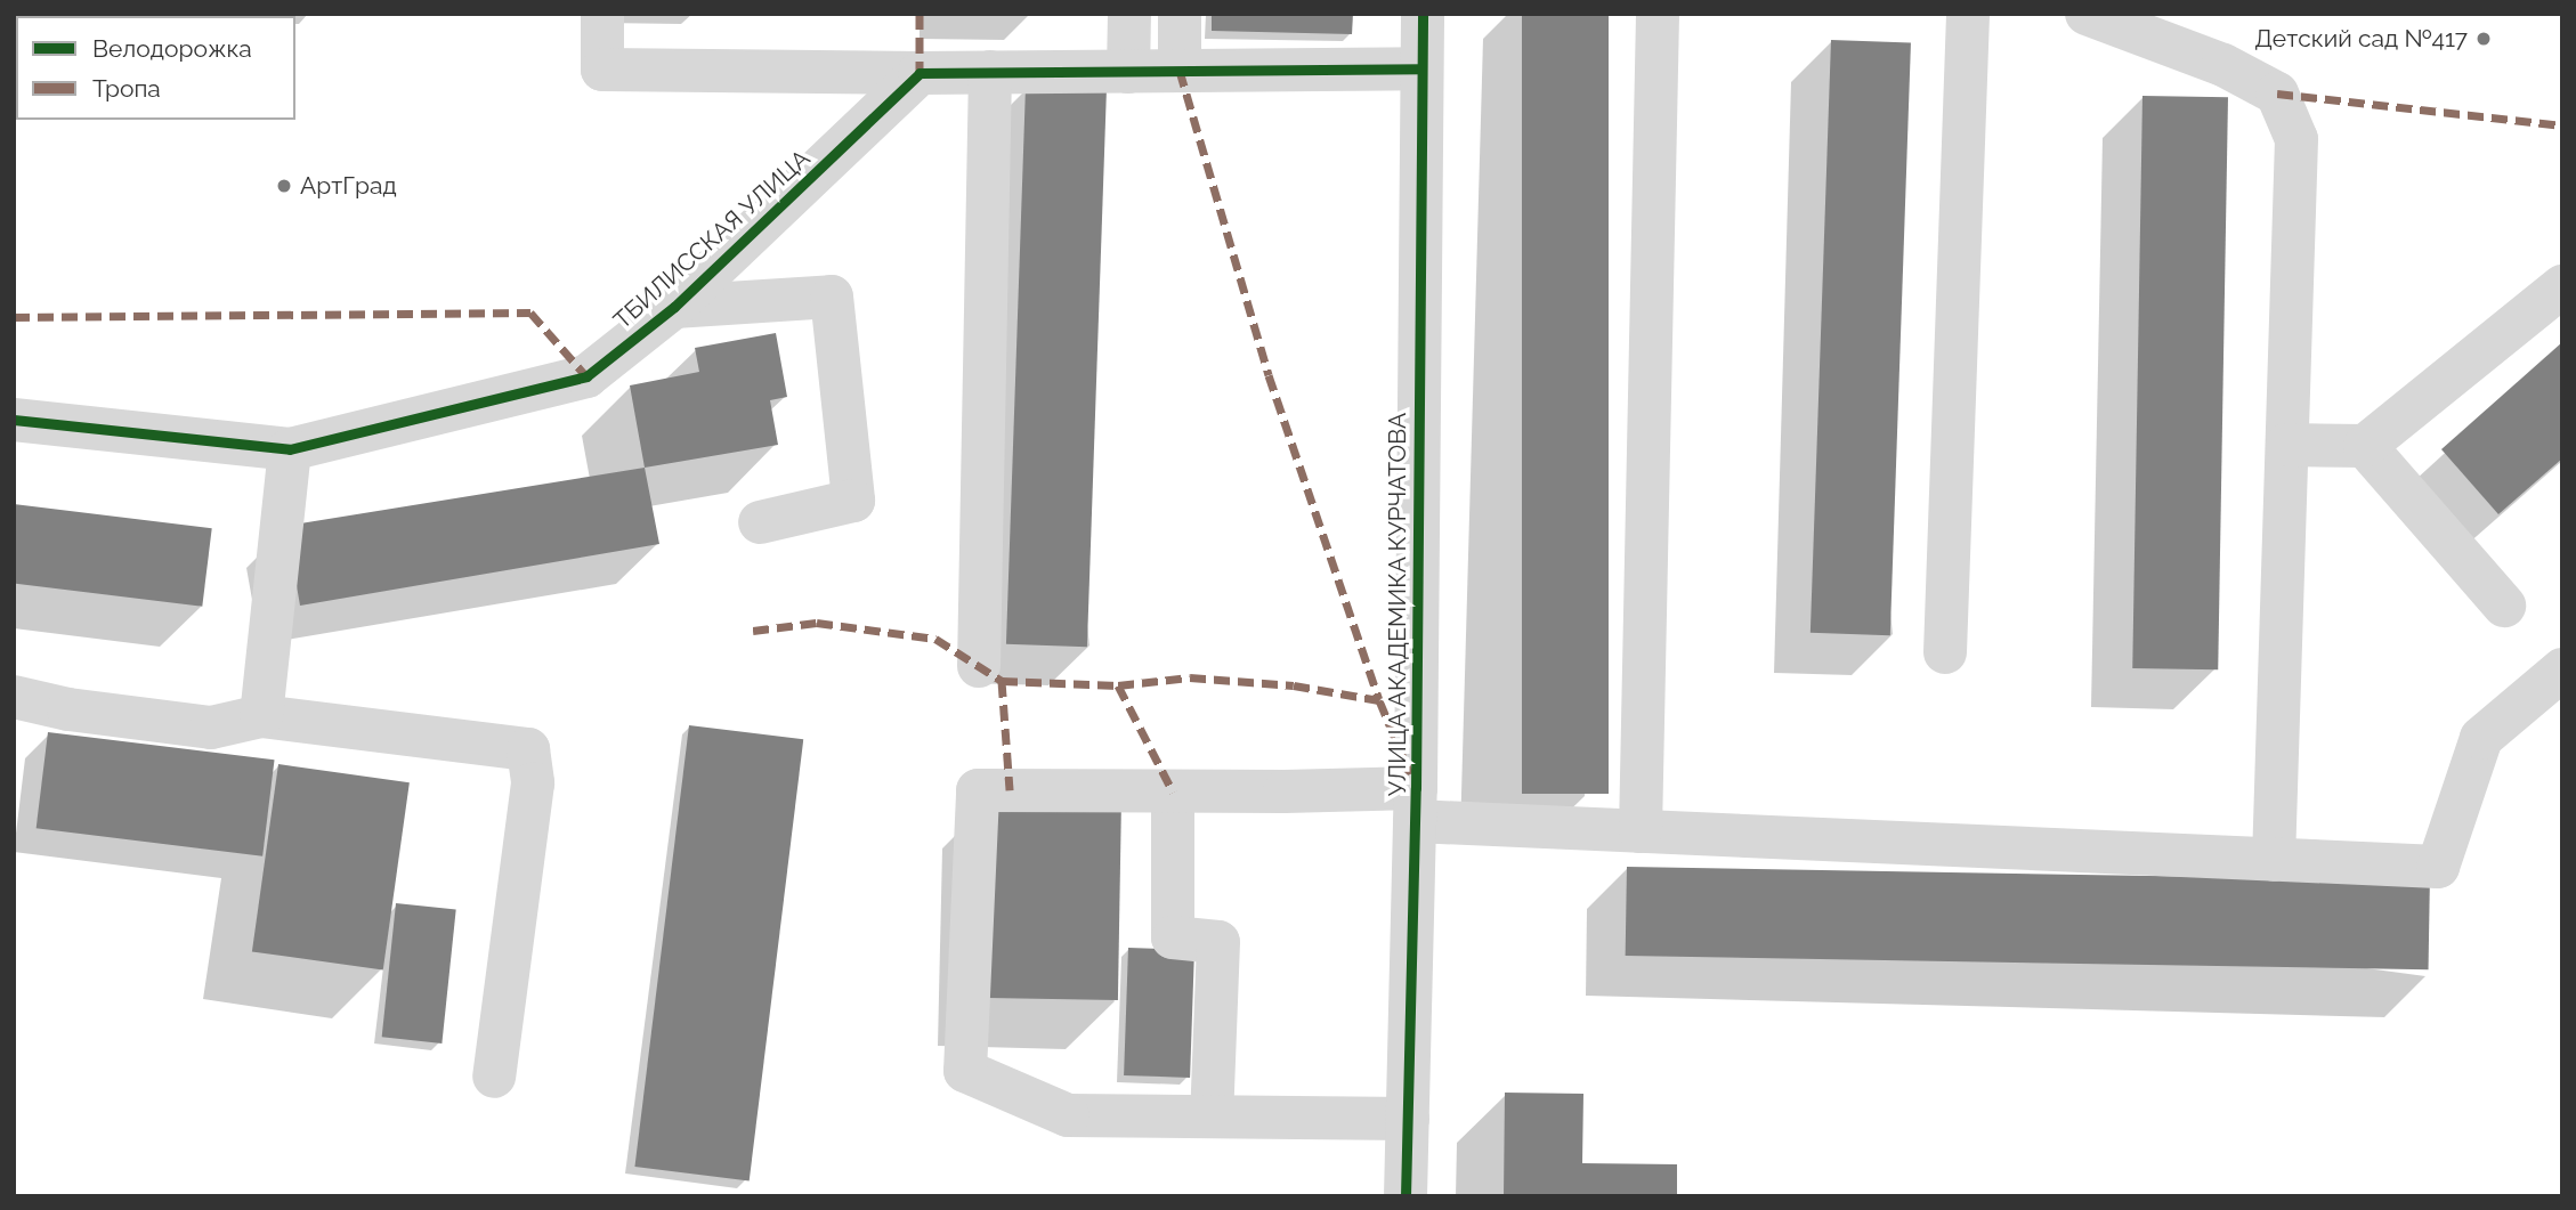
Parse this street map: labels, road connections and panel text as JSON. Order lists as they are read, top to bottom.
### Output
{
  "streets": {
    "street": ["ТБИЛИССКАЯ УЛИЦА", "УЛИЦА АКАДЕМИКА КУРЧАТОВА"]
  },
  "places": ["Детский сад №417", "АртГрад"],
  "legend": ["Велодорожка", "Тропа"]
}
